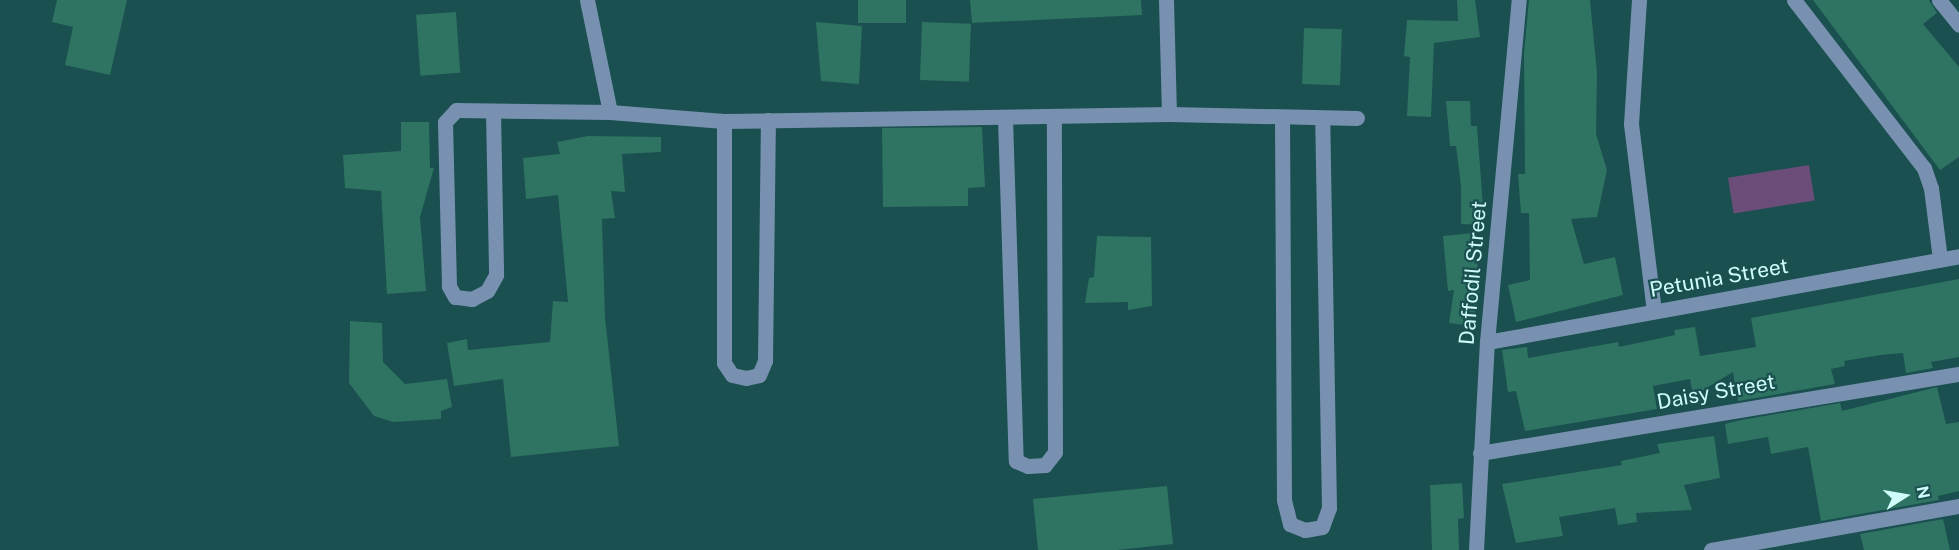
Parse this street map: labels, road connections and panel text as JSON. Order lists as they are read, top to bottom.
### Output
{
  "streets": {
    "street": ["Daffodil Street", "Petunia Street", "Daisy Street"]
  },
  "crossings": [
    ["Daffodil Street", "Petunia Street"],
    ["Daffodil Street", "Daisy Street"]
  ],
  "north": "right"
}
